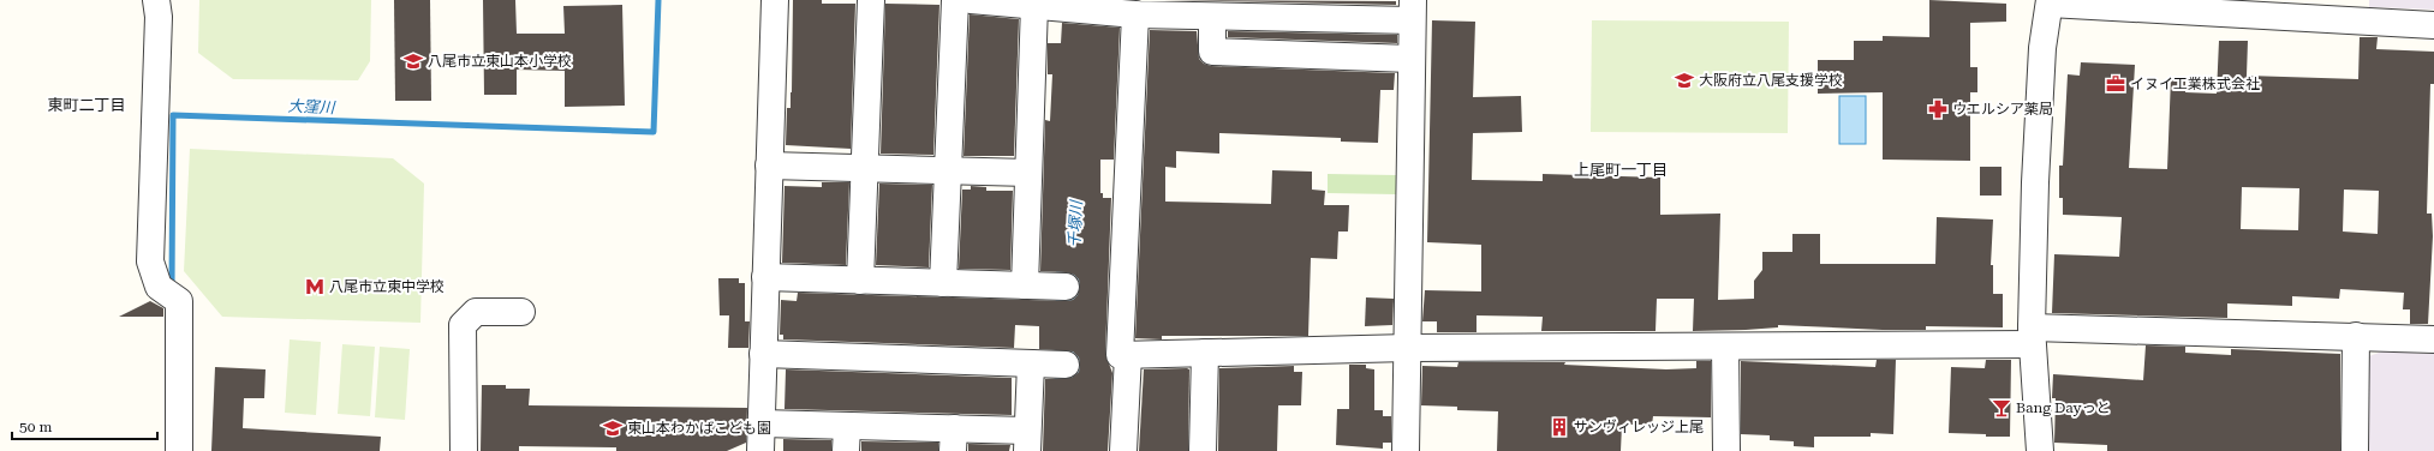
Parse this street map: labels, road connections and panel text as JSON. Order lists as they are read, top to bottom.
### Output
{
  "districts": ["東町二丁目", "上尾町一丁目"],
  "water": ["大窪川", "千塚川"],
  "places": {
    "school or university": ["八尾市立東山本小学校", "大阪府立八尾支援学校", "東山本わかばこども園"],
    "office": ["イヌイ工業株式会社"],
    "pharmacy": ["ウエルシア薬局"],
    "metro station": ["八尾市立東中学校"],
    "bar": ["Bang Dayっと"],
    "building": ["サンヴィレッジ上尾"]
  },
  "scale_bar": "50 m"
}
